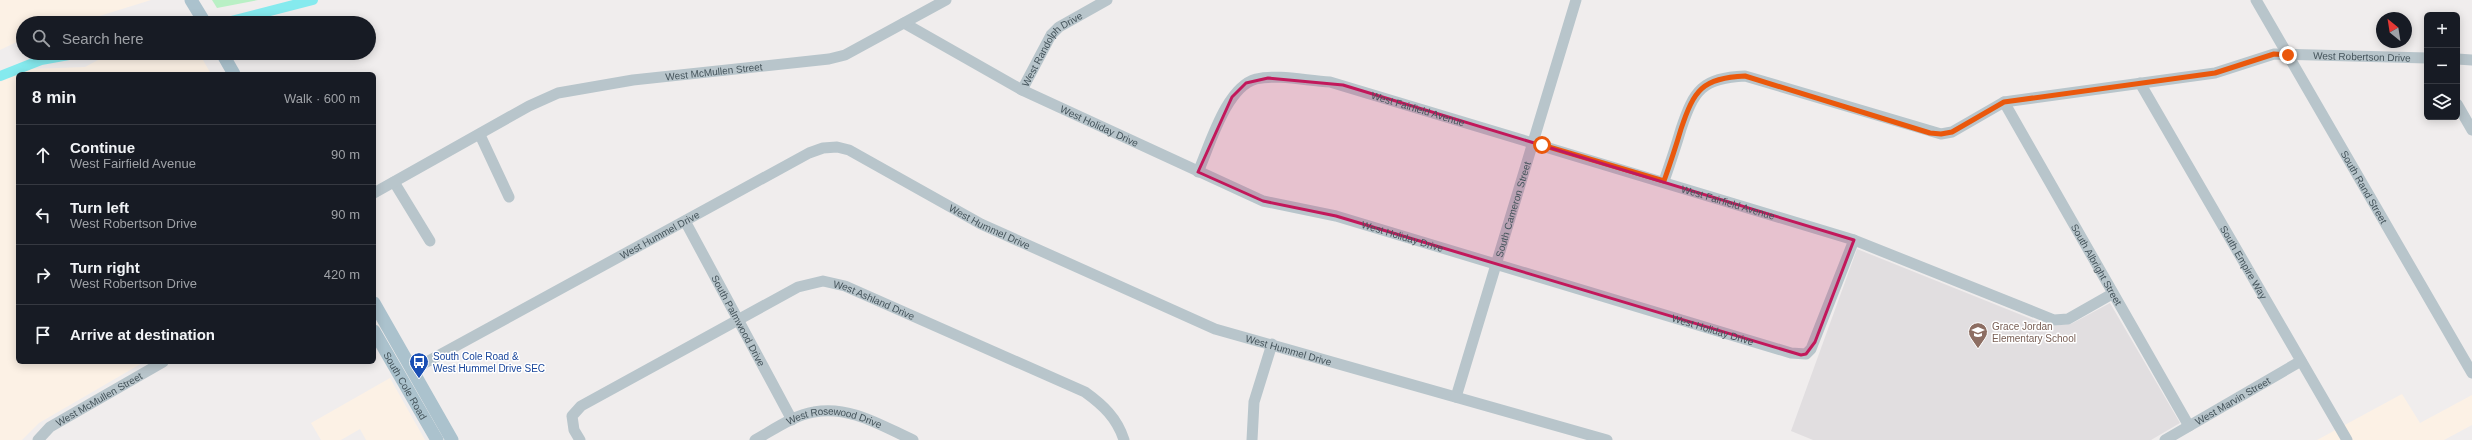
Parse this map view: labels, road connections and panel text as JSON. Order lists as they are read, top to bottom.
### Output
{
  "streets": {
    "main road": ["South Cole Road"],
    "street": [
      "West Randolph Drive",
      "West Robertson Drive",
      "West McMullen Street",
      "West Fairfield Avenue",
      "West Holiday Drive",
      "South Rand Street",
      "South Cameron Street",
      "West Hummel Drive",
      "South Empire Way",
      "South Albright Street",
      "West Ashland Drive",
      "South Palmwood Drive",
      "West Marvin Street",
      "West Rosewood Drive"
    ]
  },
  "crossings": [
    ["West Randolph Drive", "West Holiday Drive"],
    ["West Robertson Drive", "West Fairfield Avenue"],
    ["West Robertson Drive", "South Rand Street"],
    ["West Robertson Drive", "South Empire Way"],
    ["West Robertson Drive", "South Albright Street"],
    ["West McMullen Street", "West Holiday Drive"],
    ["West Fairfield Avenue", "West Holiday Drive"],
    ["West Fairfield Avenue", "South Cameron Street"],
    ["West Fairfield Avenue", "South Albright Street"],
    ["West Holiday Drive", "South Cameron Street"],
    ["South Cameron Street", "West Hummel Drive"],
    ["West Hummel Drive", "South Palmwood Drive"],
    ["West Hummel Drive", "South Cole Road"],
    ["South Empire Way", "West Marvin Street"],
    ["South Albright Street", "West Marvin Street"],
    ["West Ashland Drive", "South Palmwood Drive"],
    ["South Palmwood Drive", "West Rosewood Drive"]
  ],
  "places": {
    "school or university": ["Grace Jordan Elementary School"],
    "bus stop": ["South Cole Road & West Hummel Drive SEC"]
  },
  "north": "top left",
  "page": {
    "map_buttons": ["+", "−"],
    "search": "Search here",
    "heading": ["8 min", "Walk · 600 m"],
    "list": [
      ["Continue", "West Fairfield Avenue", "90 m"],
      ["Turn left", "West Robertson Drive", "90 m"],
      ["Turn right", "West Robertson Drive", "420 m"],
      "Arrive at destination"
    ]
  }
}
